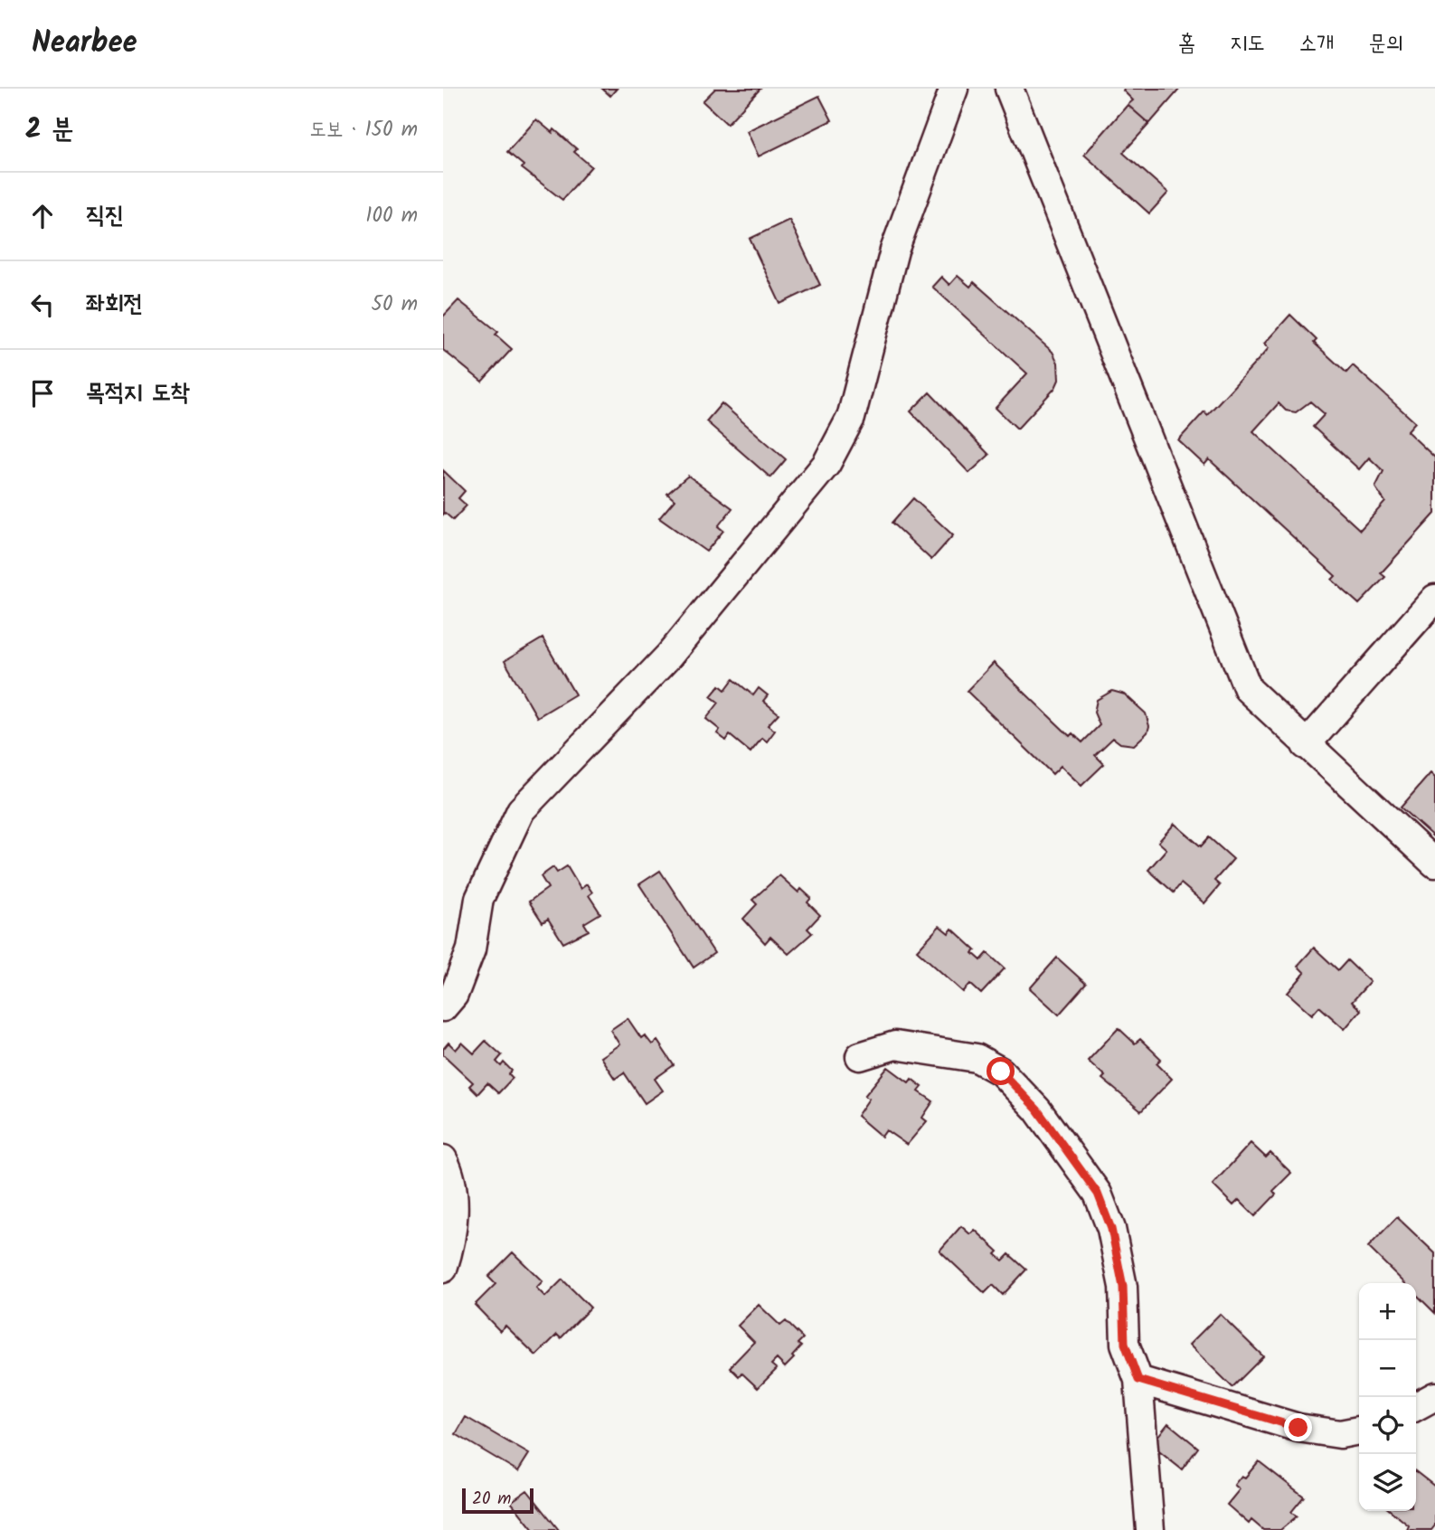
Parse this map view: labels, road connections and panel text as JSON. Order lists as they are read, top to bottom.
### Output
{
  "scale_bar": "20 m",
  "page": {
    "header": "Nearbee",
    "nav": [
      "홈",
      "지도",
      "소개",
      "문의"
    ],
    "heading": ["2 분", "도보 · 150 m"],
    "list": [
      ["직진", "100 m"],
      ["좌회전", "50 m"],
      "목적지 도착"
    ],
    "map_buttons": ["+", "−"],
    "scale": "20 m"
  }
}
